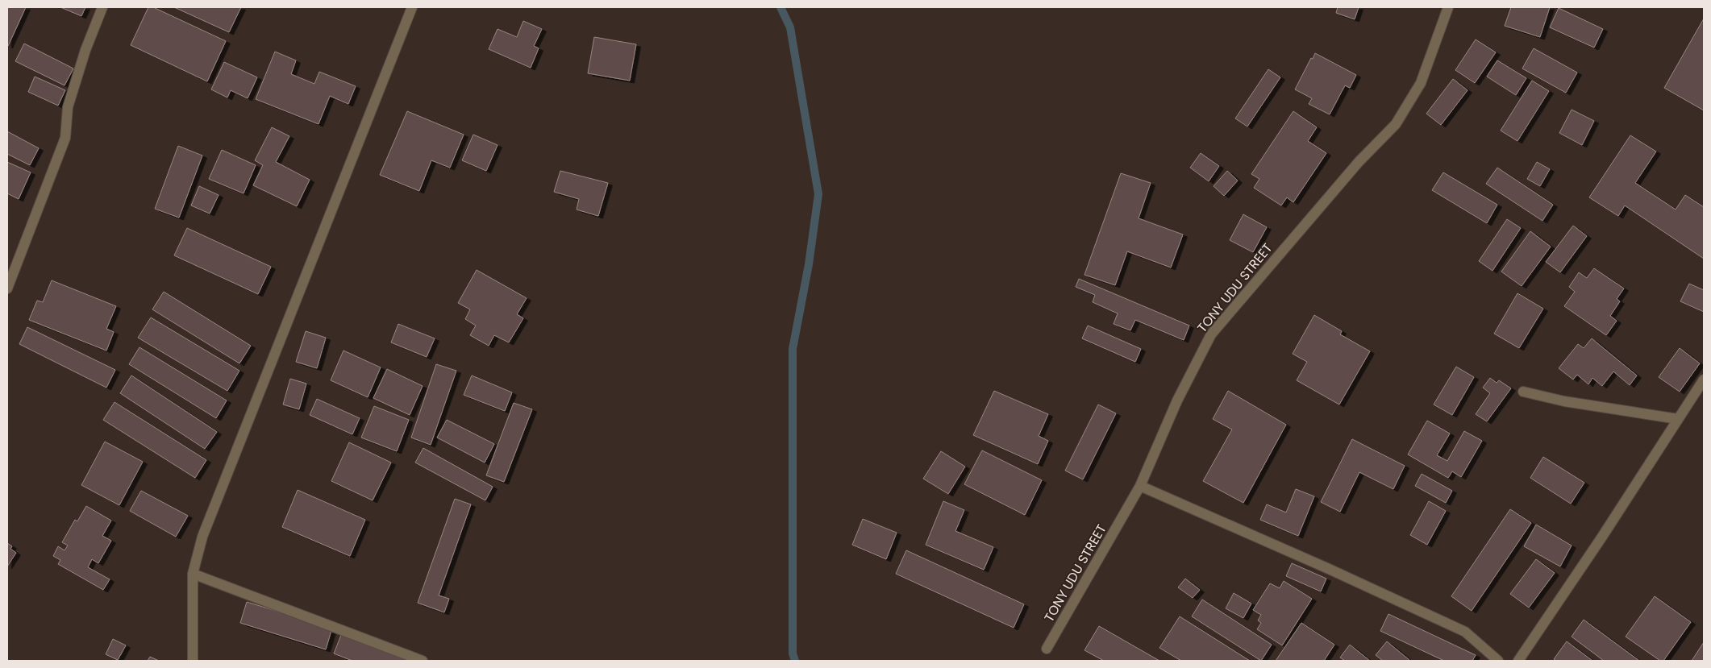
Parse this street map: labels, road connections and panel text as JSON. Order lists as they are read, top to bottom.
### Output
{
  "streets": {
    "street": ["TONY UDU STREET"]
  }
}
